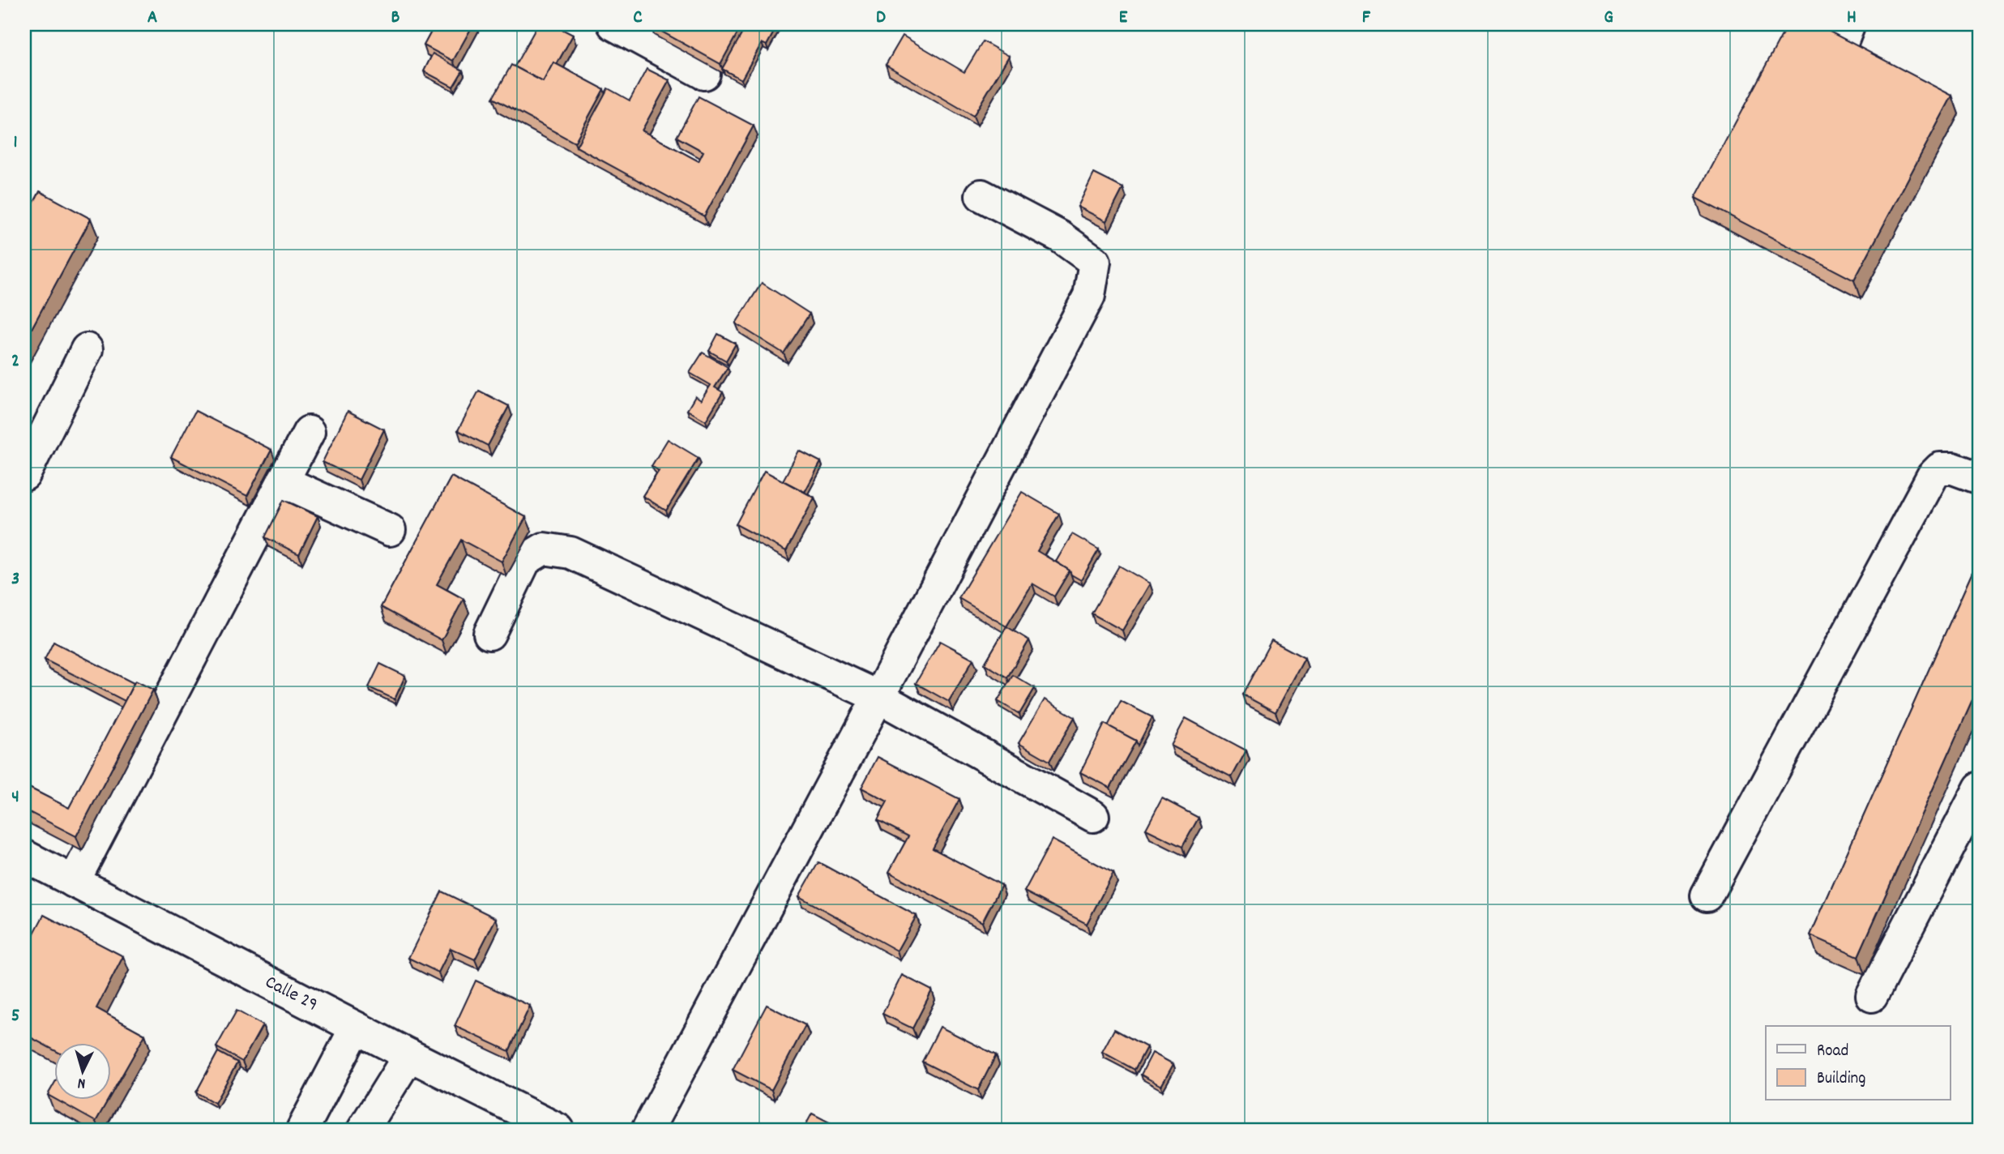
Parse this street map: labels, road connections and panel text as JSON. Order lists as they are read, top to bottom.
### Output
{
  "streets": {
    "street": ["Calle 29"]
  },
  "legend": ["Road", "Building"],
  "north": "bottom",
  "grid": {
    "columns": [
      "A",
      "B",
      "C",
      "D",
      "E",
      "F",
      "G",
      "H"
    ],
    "rows": [
      "1",
      "2",
      "3",
      "4",
      "5"
    ]
  }
}
